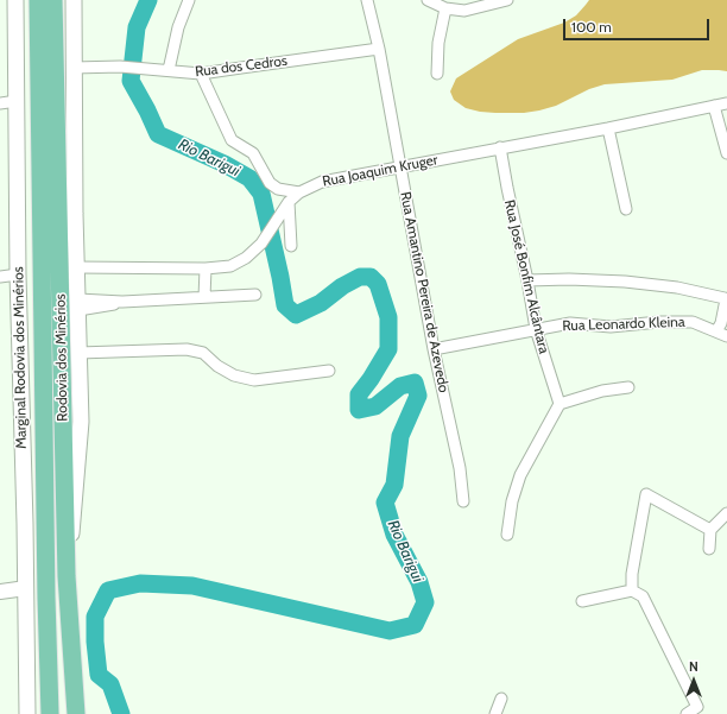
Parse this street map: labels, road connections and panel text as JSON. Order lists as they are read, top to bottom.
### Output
{
  "streets": {
    "main road": ["Marginal Rodovia dos Minérios", "Rodovia dos Minérios"],
    "street": [
      "Rua dos Cedros",
      "Rua Joaquim Kruger",
      "Rua José Bonfim Alcântara",
      "Rua Amantino Pereira de Azevedo",
      "Rua Leonardo Kleina"
    ]
  },
  "crossings": [
    ["Rua dos Cedros", "Rua Amantino Pereira de Azevedo"],
    ["Rua Joaquim Kruger", "Rua José Bonfim Alcântara"],
    ["Rua Joaquim Kruger", "Rua Amantino Pereira de Azevedo"],
    ["Rua José Bonfim Alcântara", "Rua Leonardo Kleina"],
    ["Rua Amantino Pereira de Azevedo", "Rua Leonardo Kleina"]
  ],
  "water": ["Rio Barigui"],
  "scale_bar": "100 m",
  "north": "top"
}
